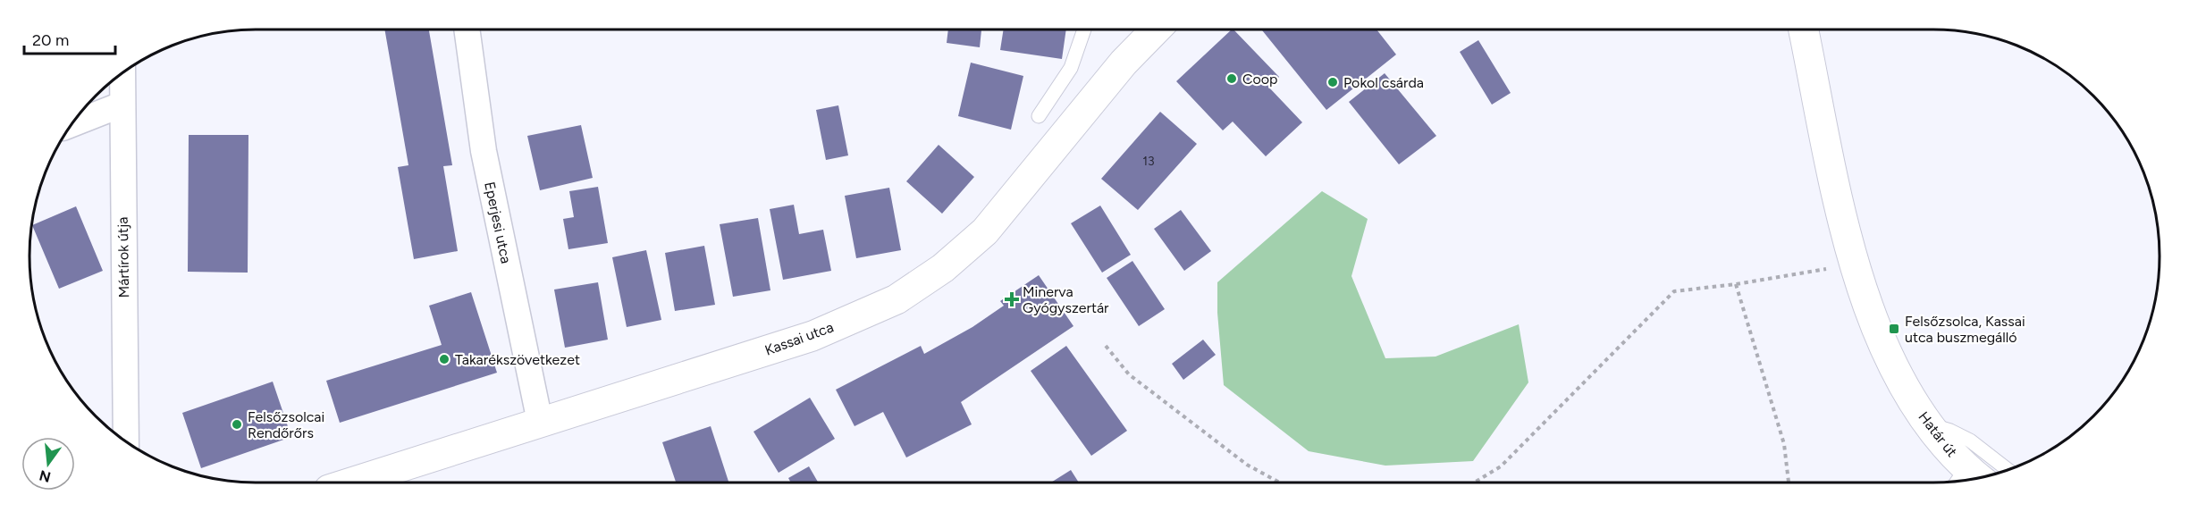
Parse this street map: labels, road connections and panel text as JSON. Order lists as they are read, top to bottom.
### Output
{
  "streets": {
    "main road": ["Kassai utca", "Határ út"],
    "street": ["Eperjesi utca", "Mártírok útja"]
  },
  "crossings": [
    ["Eperjesi utca", "Kassai utca"]
  ],
  "places": {
    "other": [
      "Coop",
      "Pokol csárda",
      "Takarékszövetkezet",
      "Felsőzsolcai Rendőrőrs"
    ],
    "health": ["Minerva Gyógyszertár"],
    "transit": ["Felsőzsolca, Kassai utca buszmegálló"]
  },
  "house_numbers": ["13"],
  "scale_bar": "20 m",
  "north": "bottom"
}
